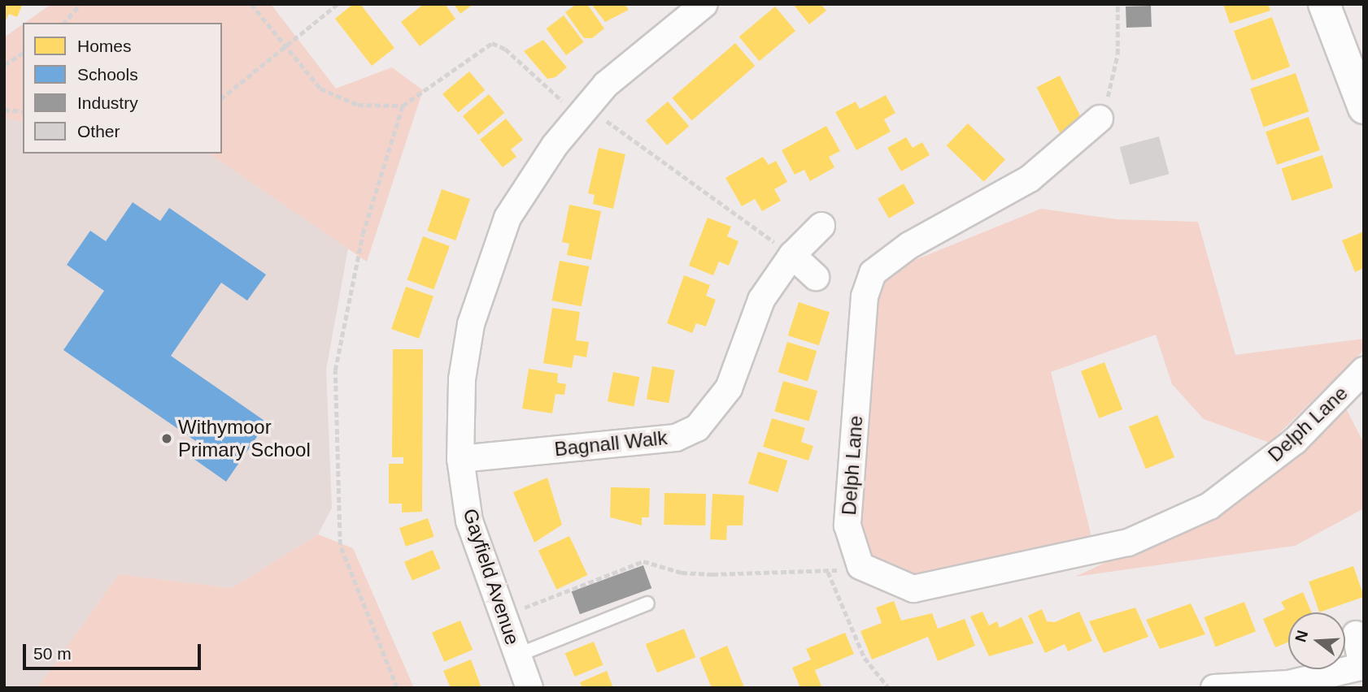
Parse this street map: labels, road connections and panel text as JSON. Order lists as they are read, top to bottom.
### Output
{
  "streets": {
    "street": ["Delph Lane", "Bagnall Walk", "Gayfield Avenue"]
  },
  "crossings": [
    ["Bagnall Walk", "Gayfield Avenue"]
  ],
  "places": ["Withymoor Primary School"],
  "legend": [
    "Homes",
    "Schools",
    "Industry",
    "Other"
  ],
  "scale_bar": "50 m",
  "north": "left"
}
